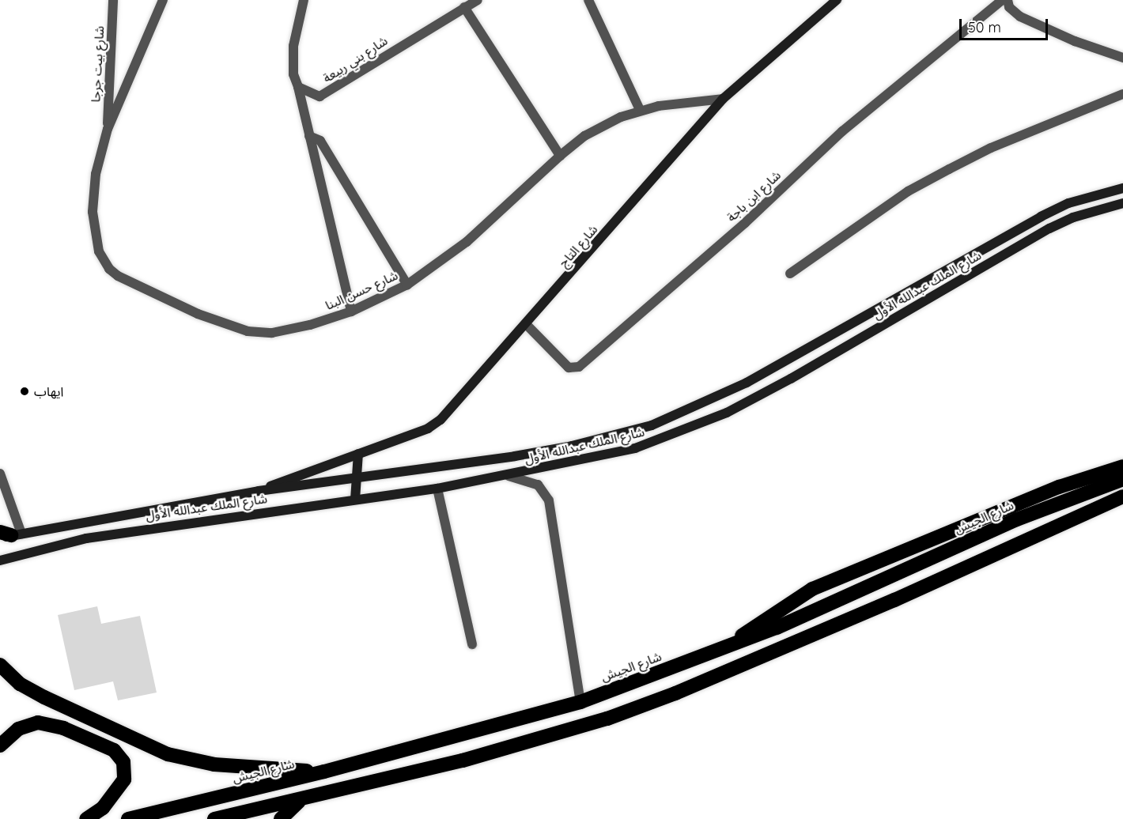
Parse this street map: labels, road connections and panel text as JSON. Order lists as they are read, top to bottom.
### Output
{
  "streets": {
    "highway": ["شارع الجيش"],
    "main road": ["شارع التاج", "شارع الملك عبدالله الأول"],
    "street": [
      "شارع بني ربيعة",
      "شارع بيت جرجا",
      "شارع ابن باجة",
      "شارع حسن البنا"
    ]
  },
  "crossings": [
    ["شارع بيت جرجا", "شارع حسن البنا"],
    ["شارع ابن باجة", "شارع التاج"],
    ["شارع التاج", "شارع الملك عبدالله الأول"],
    ["شارع التاج", "شارع حسن البنا"]
  ],
  "places": ["ايهاب"],
  "scale_bar": "50 m"
}
